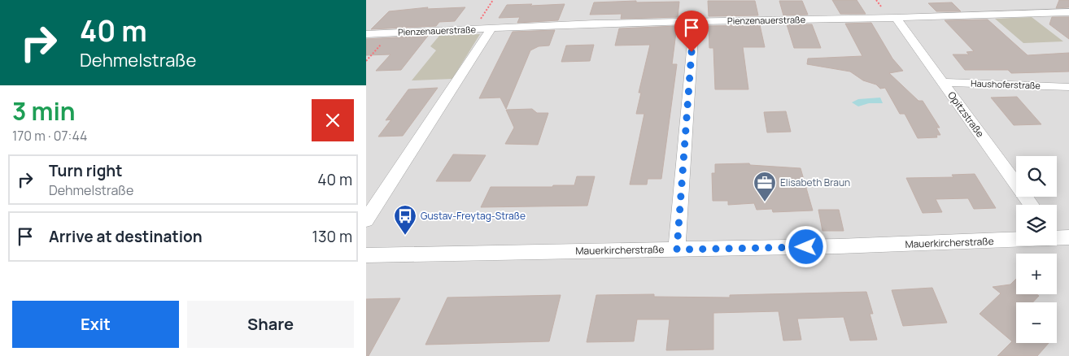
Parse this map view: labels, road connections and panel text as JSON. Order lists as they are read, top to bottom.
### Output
{
  "streets": {
    "street": [
      "Pienzenauerstraße",
      "Haushoferstraße",
      "Opitzstraße",
      "Mauerkircherstraße"
    ]
  },
  "crossings": [
    ["Pienzenauerstraße", "Opitzstraße"],
    ["Haushoferstraße", "Opitzstraße"]
  ],
  "places": {
    "office": ["Elisabeth Braun"],
    "bus stop": ["Gustav-Freytag-Straße"]
  },
  "page": {
    "turn": ["40 m", "Dehmelstraße"],
    "heading": ["3 min", "170 m · 07:44"],
    "list": [
      {
        "name": "Turn right",
        "note": "Dehmelstraße",
        "value": "40 m"
      },
      {
        "name": "Arrive at destination",
        "value": "130 m"
      }
    ],
    "map_buttons": ["+", "−"],
    "buttons": ["Exit", "Share"]
  }
}
